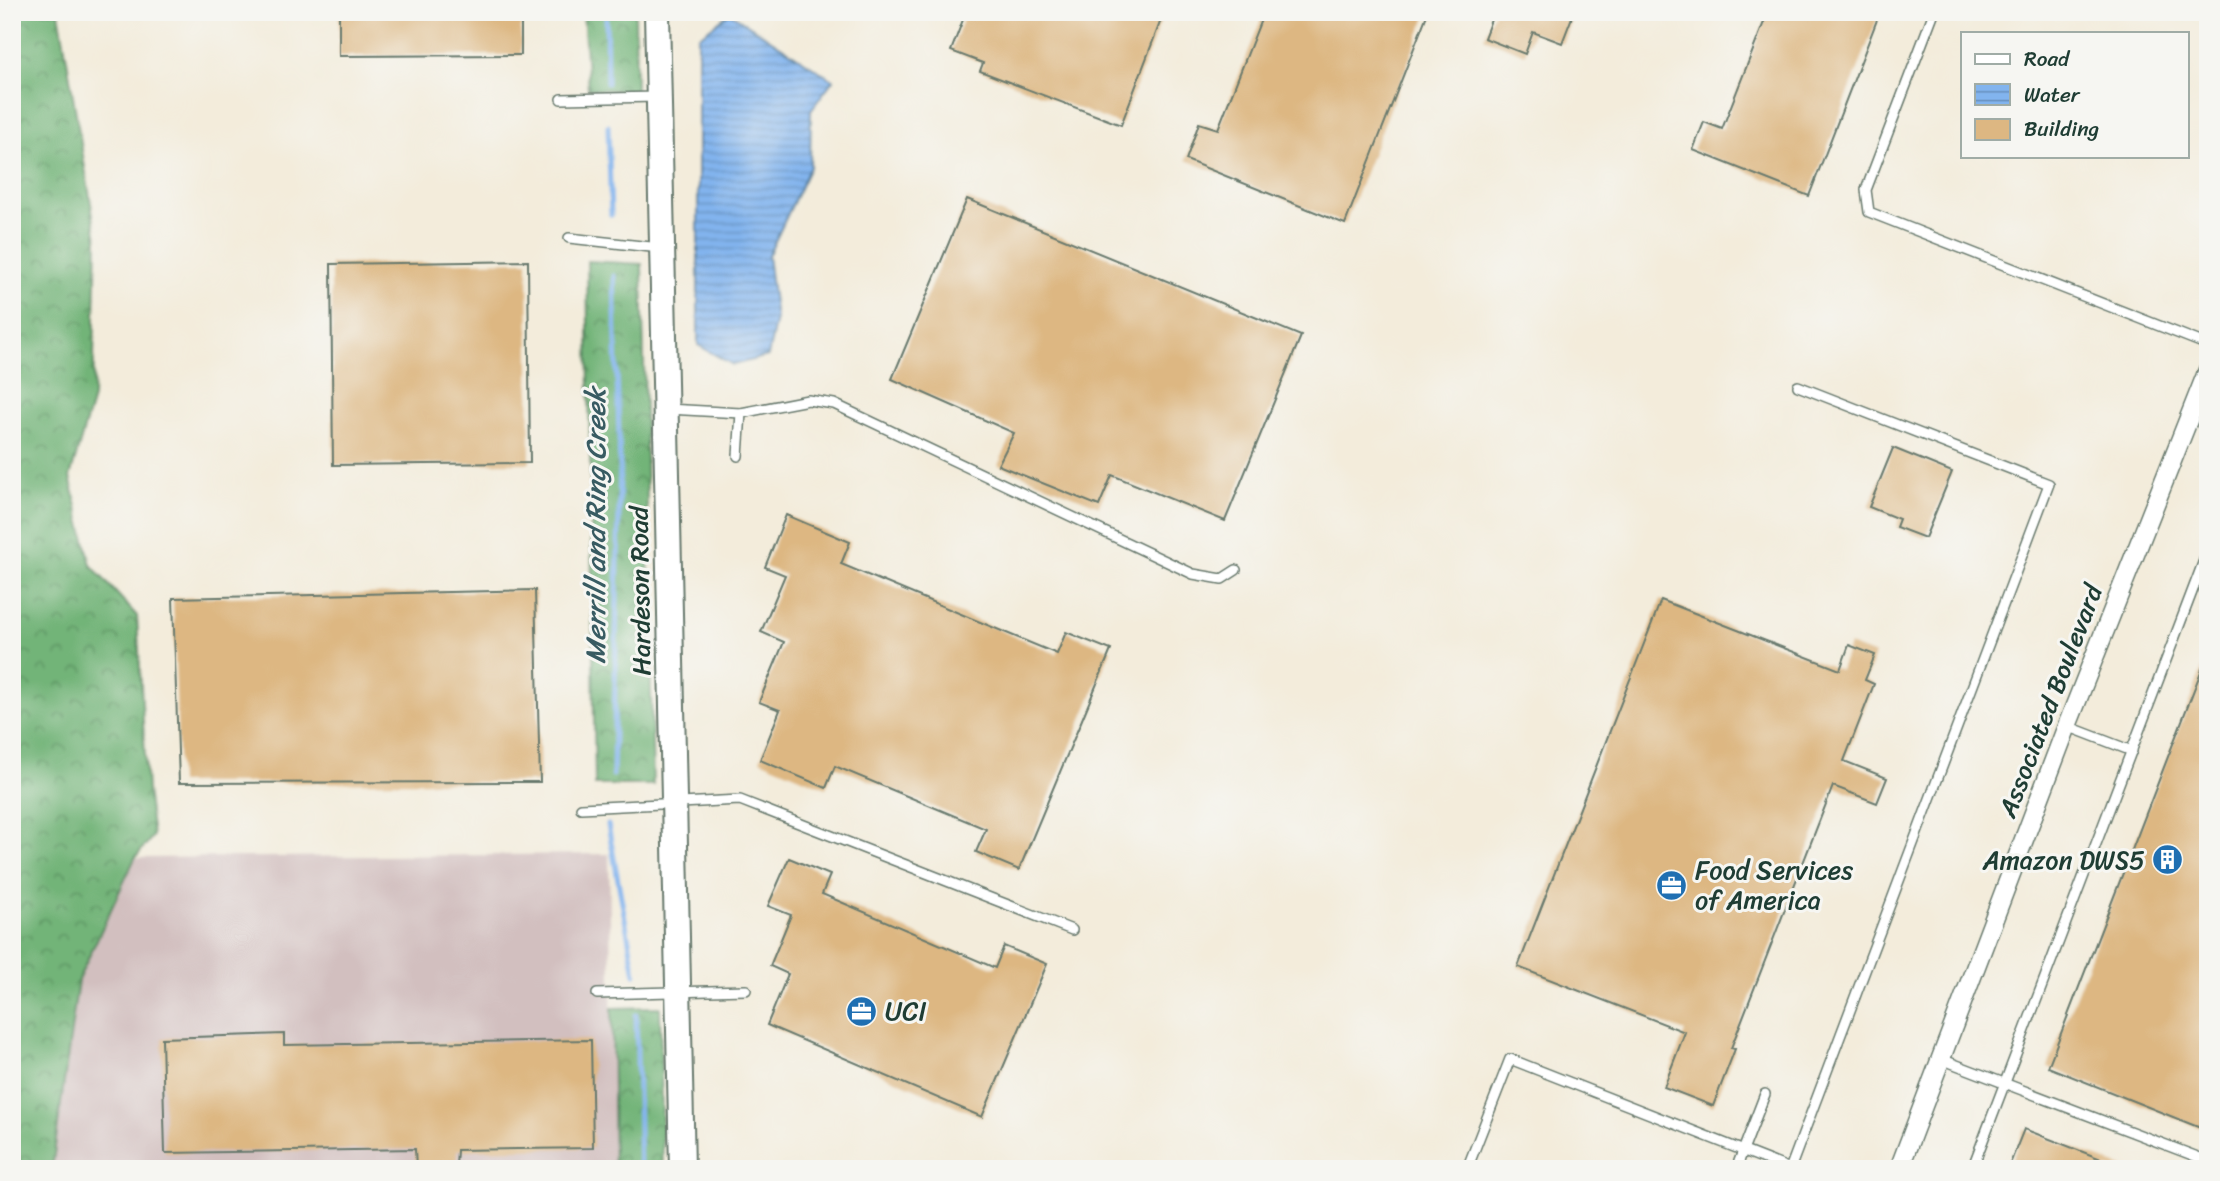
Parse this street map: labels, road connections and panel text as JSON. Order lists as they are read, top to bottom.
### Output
{
  "streets": {
    "street": ["Hardeson Road", "Associated Boulevard"]
  },
  "water": ["Merrill and Ring Creek"],
  "places": {
    "building": ["Amazon DWS5"],
    "office": ["Food Services of America", "UCI"]
  },
  "legend": ["Road", "Water", "Building"]
}
